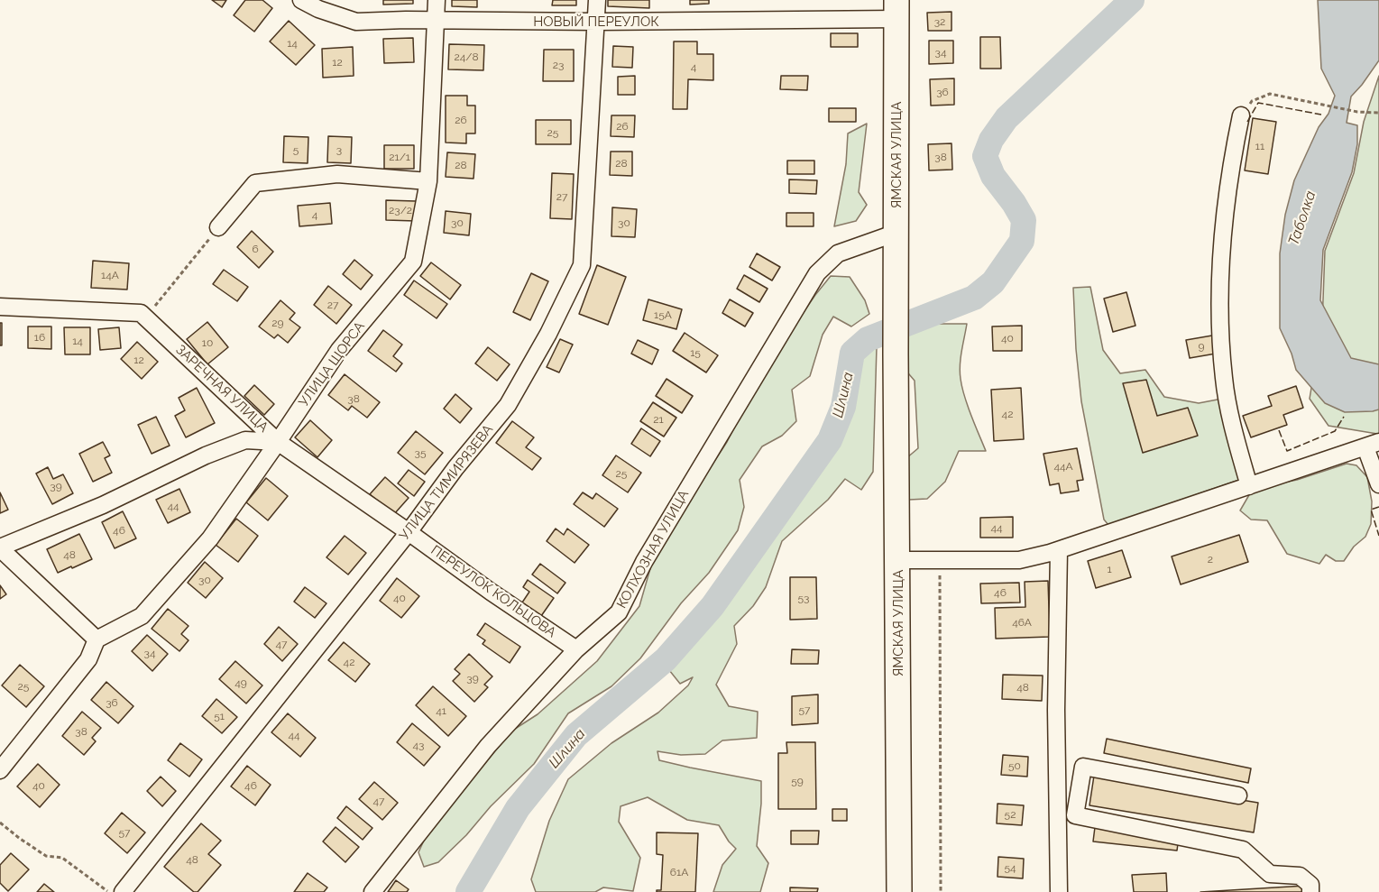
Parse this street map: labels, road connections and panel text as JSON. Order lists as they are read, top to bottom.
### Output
{
  "streets": {
    "highway": ["ЯМСКАЯ УЛИЦА"],
    "street": [
      "НОВЫЙ ПЕРЕУЛОК",
      "УЛИЦА ЩОРСА",
      "ЗАРЕЧНАЯ УЛИЦА",
      "УЛИЦА ТИМИРЯЗЕВА",
      "КОЛХОЗНАЯ УЛИЦА",
      "ПЕРЕУЛОК КОЛЬЦОВА"
    ]
  },
  "crossings": [
    ["НОВЫЙ ПЕРЕУЛОК", "ЯМСКАЯ УЛИЦА"],
    ["НОВЫЙ ПЕРЕУЛОК", "УЛИЦА ЩОРСА"],
    ["НОВЫЙ ПЕРЕУЛОК", "УЛИЦА ТИМИРЯЗЕВА"],
    ["ЯМСКАЯ УЛИЦА", "КОЛХОЗНАЯ УЛИЦА"],
    ["УЛИЦА ЩОРСА", "ЗАРЕЧНАЯ УЛИЦА"],
    ["УЛИЦА ЩОРСА", "ПЕРЕУЛОК КОЛЬЦОВА"],
    ["ЗАРЕЧНАЯ УЛИЦА", "ПЕРЕУЛОК КОЛЬЦОВА"],
    ["УЛИЦА ТИМИРЯЗЕВА", "ПЕРЕУЛОК КОЛЬЦОВА"],
    ["КОЛХОЗНАЯ УЛИЦА", "ПЕРЕУЛОК КОЛЬЦОВА"]
  ],
  "water": ["Таболка", "Шлина"],
  "house_numbers": [
    "32",
    "14",
    "34",
    "24/8",
    "12",
    "23",
    "4",
    "36",
    "26",
    "26",
    "25",
    "11",
    "5",
    "3",
    "21/1",
    "38",
    "28",
    "28",
    "27",
    "23/2",
    "4",
    "30",
    "30",
    "6",
    "14А",
    "27",
    "15А",
    "29",
    "16",
    "40",
    "14",
    "10",
    "9",
    "15",
    "12",
    "38",
    "42",
    "21",
    "35",
    "44А",
    "25",
    "39",
    "44",
    "44",
    "46",
    "48",
    "2",
    "1",
    "30",
    "46",
    "40",
    "53",
    "46А",
    "47",
    "34",
    "42",
    "39",
    "49",
    "25",
    "48",
    "36",
    "57",
    "41",
    "51",
    "38",
    "44",
    "43",
    "50",
    "59",
    "40",
    "46",
    "47",
    "52",
    "57",
    "48",
    "54",
    "61А"
  ]
}
